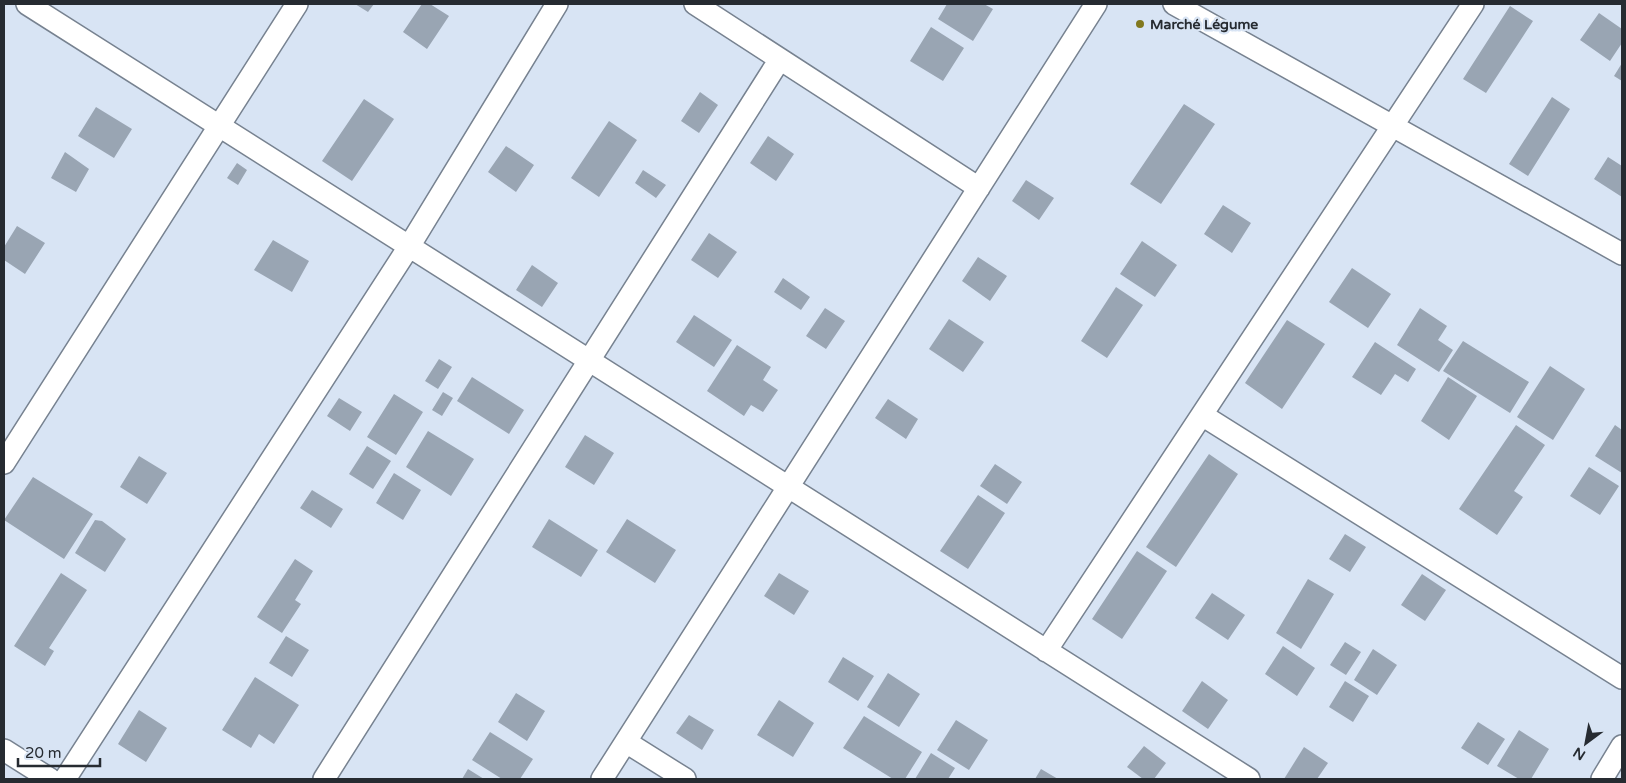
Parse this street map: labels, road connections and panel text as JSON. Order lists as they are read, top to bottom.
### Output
{
  "places": ["Marché Légume"],
  "scale_bar": "20 m",
  "north": "bottom left"
}
